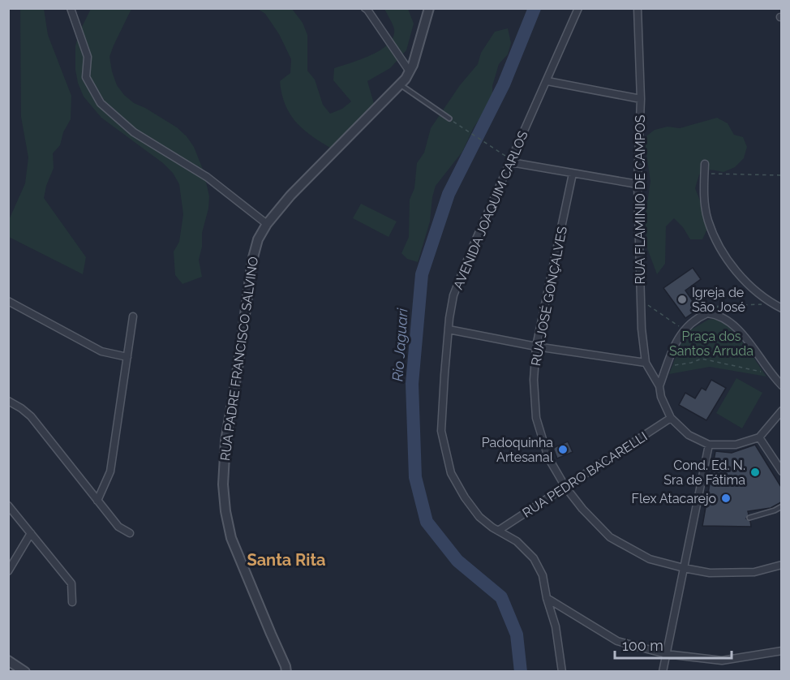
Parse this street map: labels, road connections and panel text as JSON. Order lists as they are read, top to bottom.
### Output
{
  "streets": {
    "street": [
      "RUA FLAMINIO DE CAMPOS",
      "AVENIDA JOAQUIM CARLOS",
      "RUA JOSÉ GONÇALVES",
      "RUA PADRE FRANCISCO SALVINO",
      "RUA PEDRO BACARELLI"
    ]
  },
  "crossings": [
    ["RUA FLAMINIO DE CAMPOS", "RUA PEDRO BACARELLI"],
    ["AVENIDA JOAQUIM CARLOS", "RUA PEDRO BACARELLI"],
    ["RUA JOSÉ GONÇALVES", "RUA PEDRO BACARELLI"]
  ],
  "districts": ["Santa Rita"],
  "water": ["Rio Jaguari"],
  "parks": ["Praça dos Santos Arruda"],
  "places": [
    "Igreja de São José",
    "Padoquinha Artesanal",
    "Cond. Ed. N. Sra de Fátima",
    "Flex Atacarejo"
  ],
  "scale_bar": "100 m"
}
